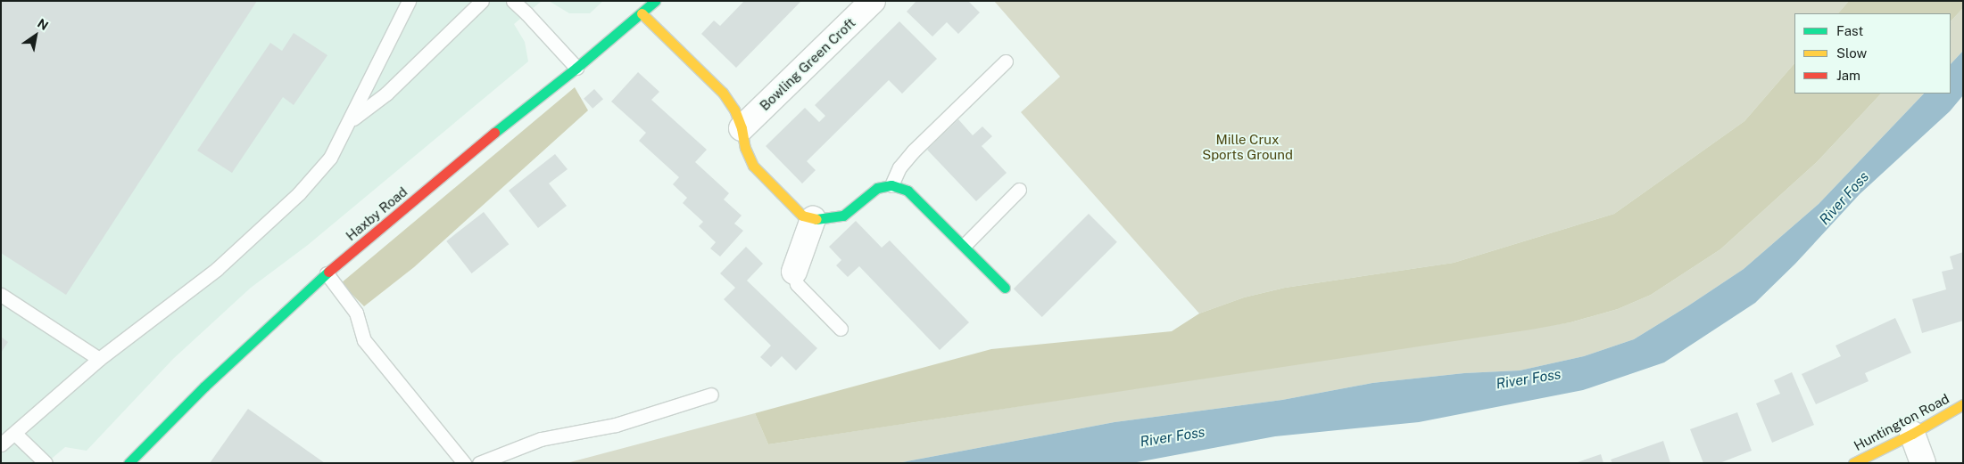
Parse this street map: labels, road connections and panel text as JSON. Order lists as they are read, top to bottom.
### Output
{
  "streets": {
    "street": ["Bowling Green Croft", "Haxby Road", "Huntington Road"]
  },
  "water": ["River Foss"],
  "parks": ["Mille Crux Sports Ground"],
  "legend": ["Fast", "Slow", "Jam"],
  "north": "top right"
}
